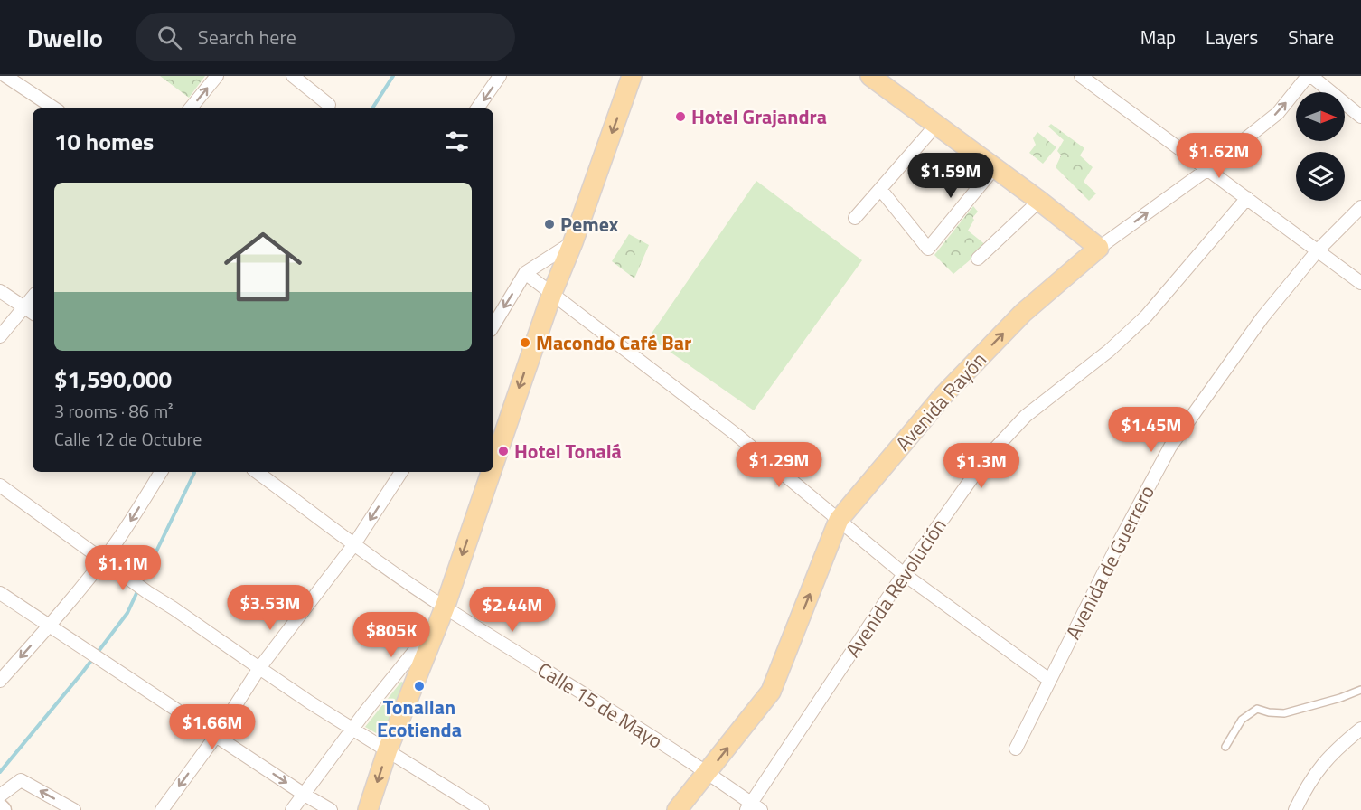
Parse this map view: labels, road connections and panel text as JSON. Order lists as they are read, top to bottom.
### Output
{
  "streets": {
    "main road": ["Avenida Rayón"],
    "street": ["Avenida de Guerrero", "Avenida Revolución", "Calle 15 de Mayo"]
  },
  "crossings": [
    ["Avenida Rayón", "Calle 15 de Mayo"],
    ["Avenida Revolución", "Calle 15 de Mayo"]
  ],
  "one_way": ["Avenida Rayón"],
  "places": [
    "Hotel Grajandra",
    "Pemex",
    "Macondo Café Bar",
    "Hotel Tonalá",
    "Tonallan Ecotienda"
  ],
  "north": "right",
  "page": {
    "header": "Dwello",
    "search": "Search here",
    "nav": ["Map", "Layers", "Share"],
    "heading": "10 homes",
    "price": [
      "$1.62M",
      "$1.59M",
      "$1.45M",
      "$1.29M",
      "$1.3M",
      "$1.1M",
      "$3.53M",
      "$2.44M",
      "$805K",
      "$1.66M"
    ],
    "list": [
      {
        "name": "$1,590,000",
        "note": "3 rooms · 86 m² · Calle 12 de Octubre"
      }
    ]
  }
}
